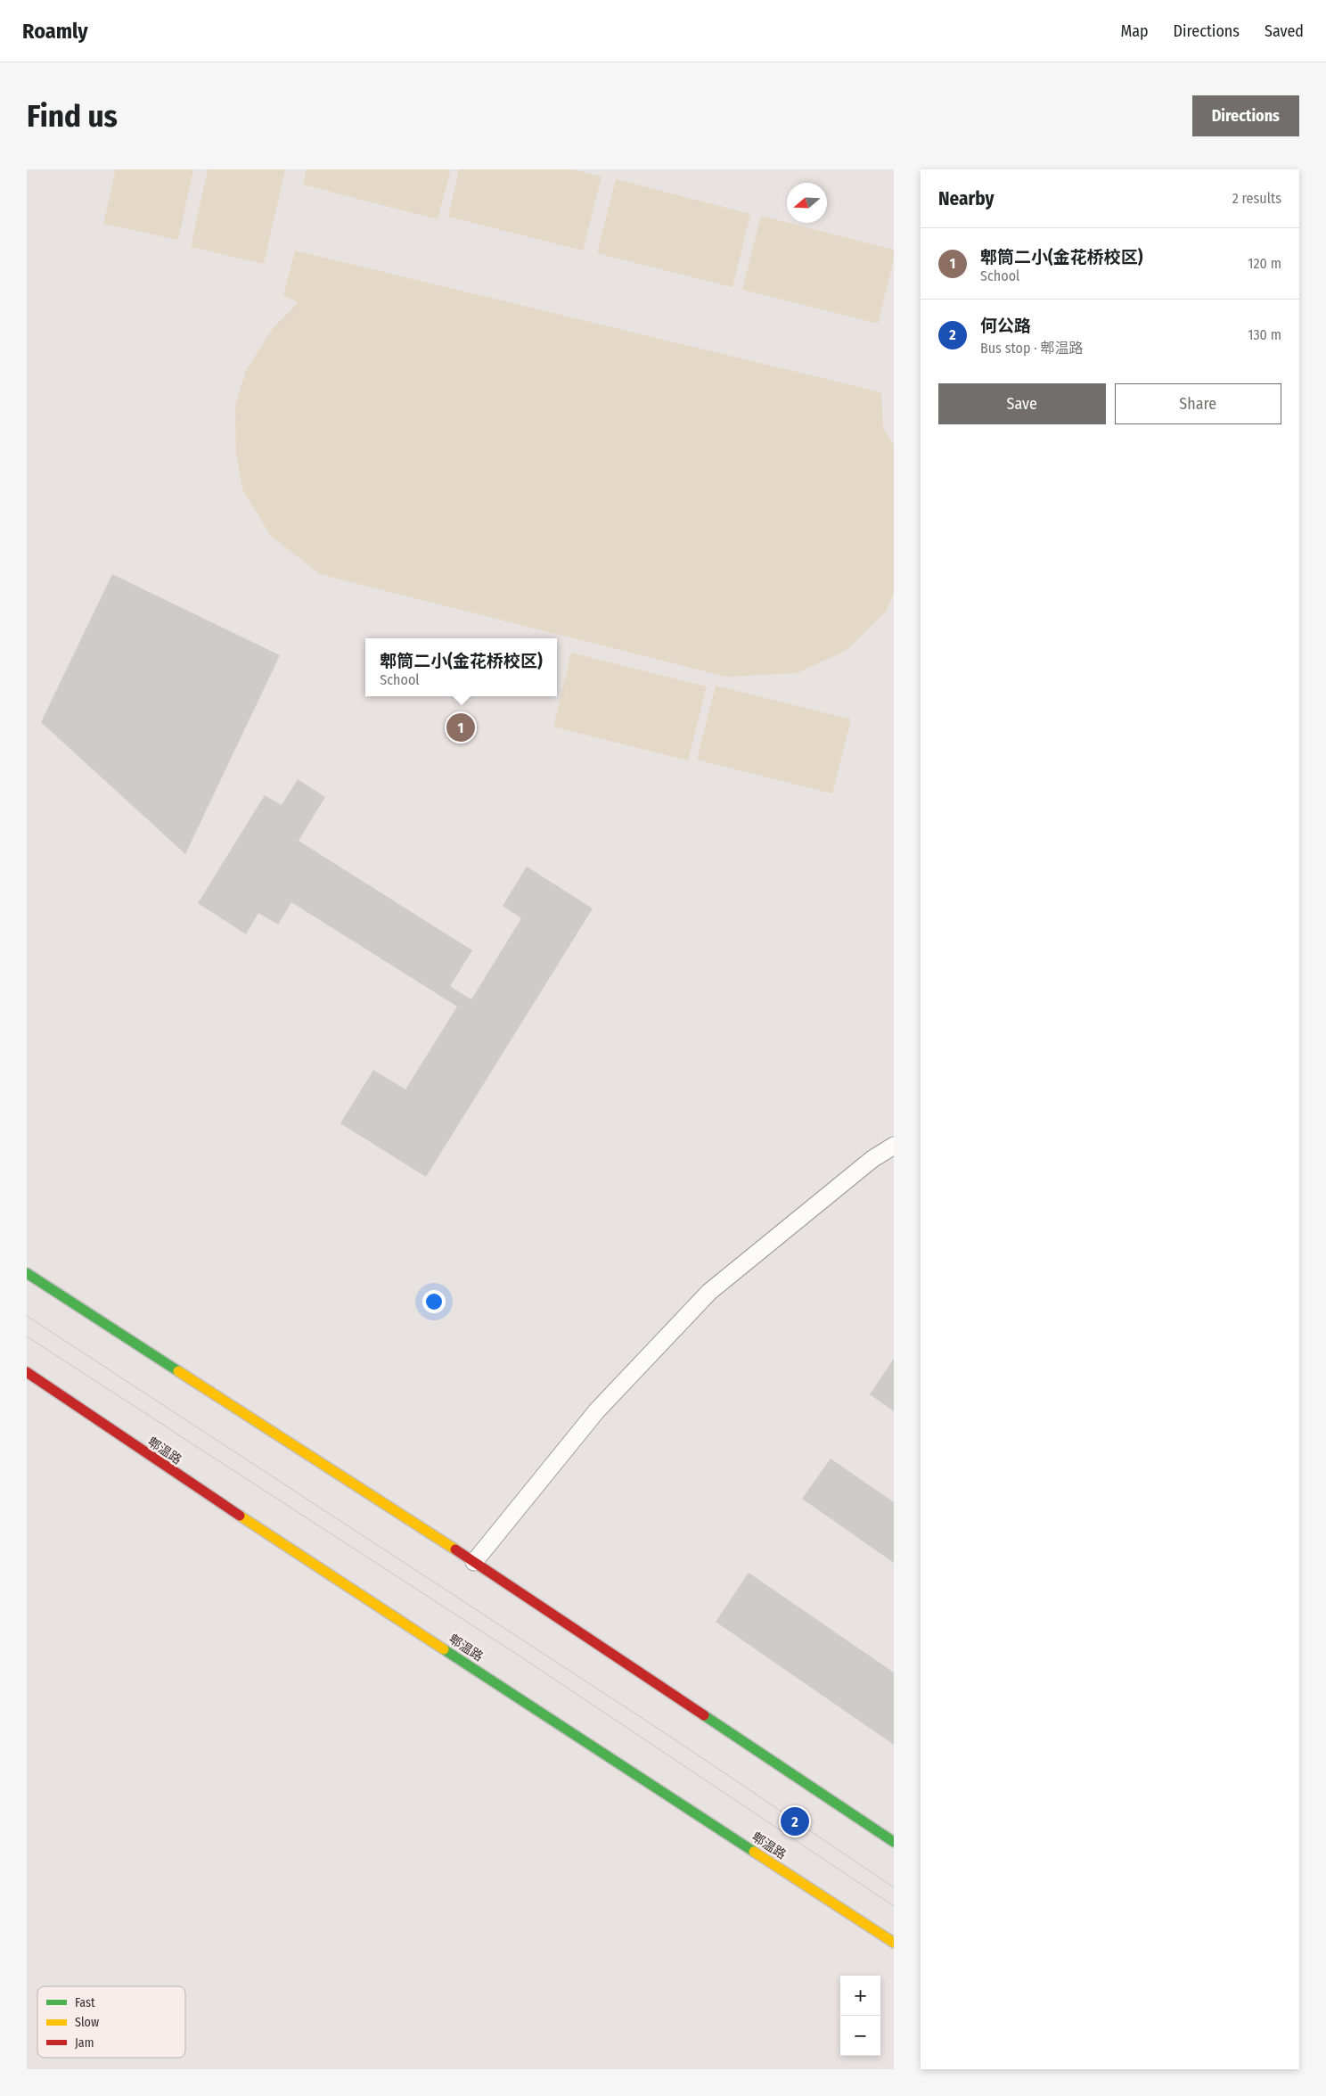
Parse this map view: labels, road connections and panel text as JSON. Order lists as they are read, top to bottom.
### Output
{
  "streets": {
    "main road": ["郫温路"]
  },
  "legend": ["Fast", "Slow", "Jam"],
  "north": "left",
  "page": {
    "header": "Roamly",
    "nav": ["Map", "Directions", "Saved"],
    "buttons": [
      "Directions",
      ["Save", "Share"]
    ],
    "title": "Find us",
    "heading": ["Nearby", "2 results"],
    "list": [
      {
        "mark": "1",
        "name": "郫筒二小(金花桥校区)",
        "note": "School",
        "value": "120 m"
      },
      {
        "mark": "2",
        "name": "何公路",
        "note": "Bus stop · 郫温路",
        "value": "130 m"
      }
    ],
    "popup": ["郫筒二小(金花桥校区)", "School"],
    "pins": ["1", "2"],
    "map_buttons": ["+", "−"]
  }
}
